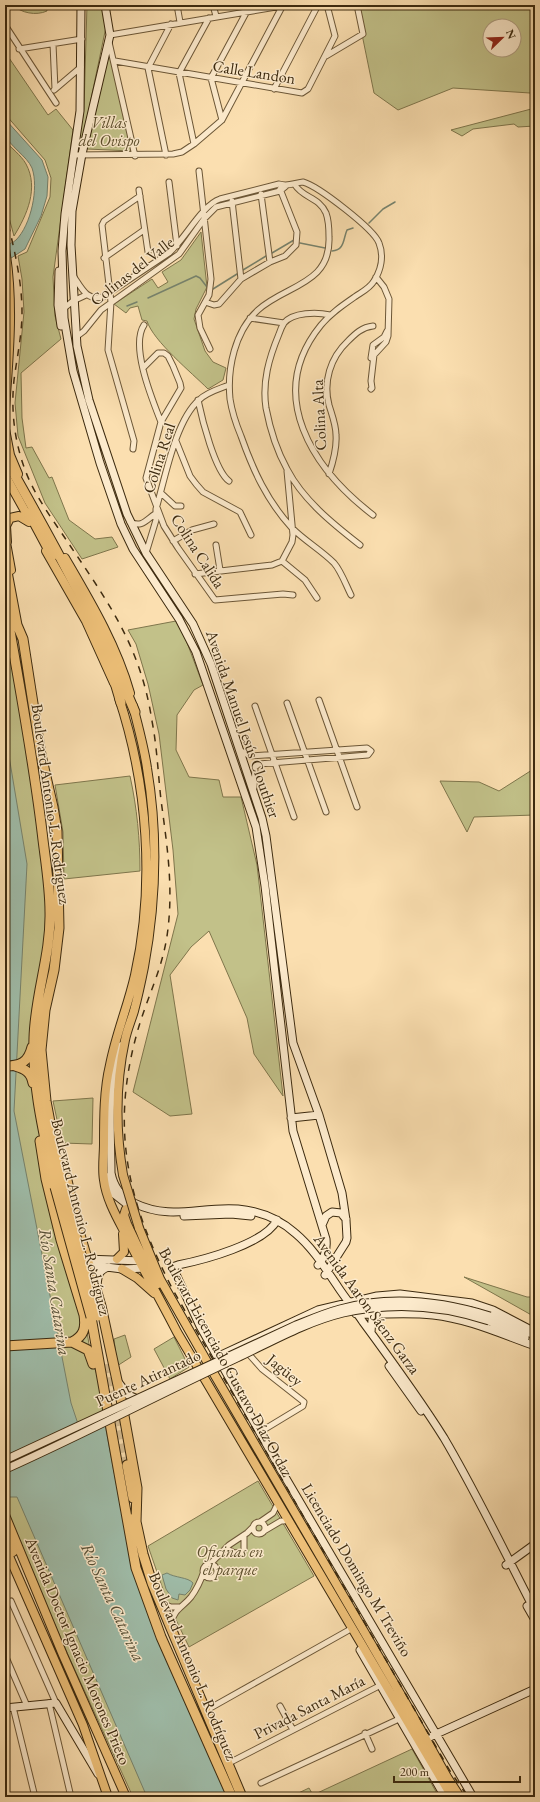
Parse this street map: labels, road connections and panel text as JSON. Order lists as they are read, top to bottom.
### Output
{
  "streets": {
    "highway": ["Boulevard Antonio L. Rodríguez"],
    "main road": [
      "Avenida Manuel Jesús Clouthier",
      "Avenida Aarón Sáenz Garza",
      "Boulevard Licenciado Gustavo Díaz Ordaz",
      "Puente Atirantado",
      "Licenciado Domingo M Treviño",
      "Avenida Doctor Ignacio Morones Prieto"
    ],
    "street": [
      "Calle Landon",
      "Colinas del Valle",
      "Colina Alta",
      "Colina Real",
      "Colina Calida",
      "Jagüey",
      "Privada Santa María"
    ]
  },
  "crossings": [
    ["Colinas del Valle", "Avenida Manuel Jesús Clouthier"],
    ["Colina Real", "Colina Calida"],
    ["Colina Real", "Avenida Manuel Jesús Clouthier"],
    ["Avenida Manuel Jesús Clouthier", "Avenida Aarón Sáenz Garza"],
    ["Boulevard Antonio L. Rodríguez", "Puente Atirantado"],
    ["Boulevard Antonio L. Rodríguez", "Privada Santa María"],
    ["Avenida Aarón Sáenz Garza", "Boulevard Licenciado Gustavo Díaz Ordaz"],
    ["Avenida Aarón Sáenz Garza", "Licenciado Domingo M Treviño"],
    ["Boulevard Licenciado Gustavo Díaz Ordaz", "Privada Santa María"],
    ["Jagüey", "Licenciado Domingo M Treviño"]
  ],
  "water": ["Río Santa Catarina"],
  "parks": ["Villas del Ovispo", "Oficinas en el parque"],
  "scale_bar": "200 m",
  "north": "top right"
}
